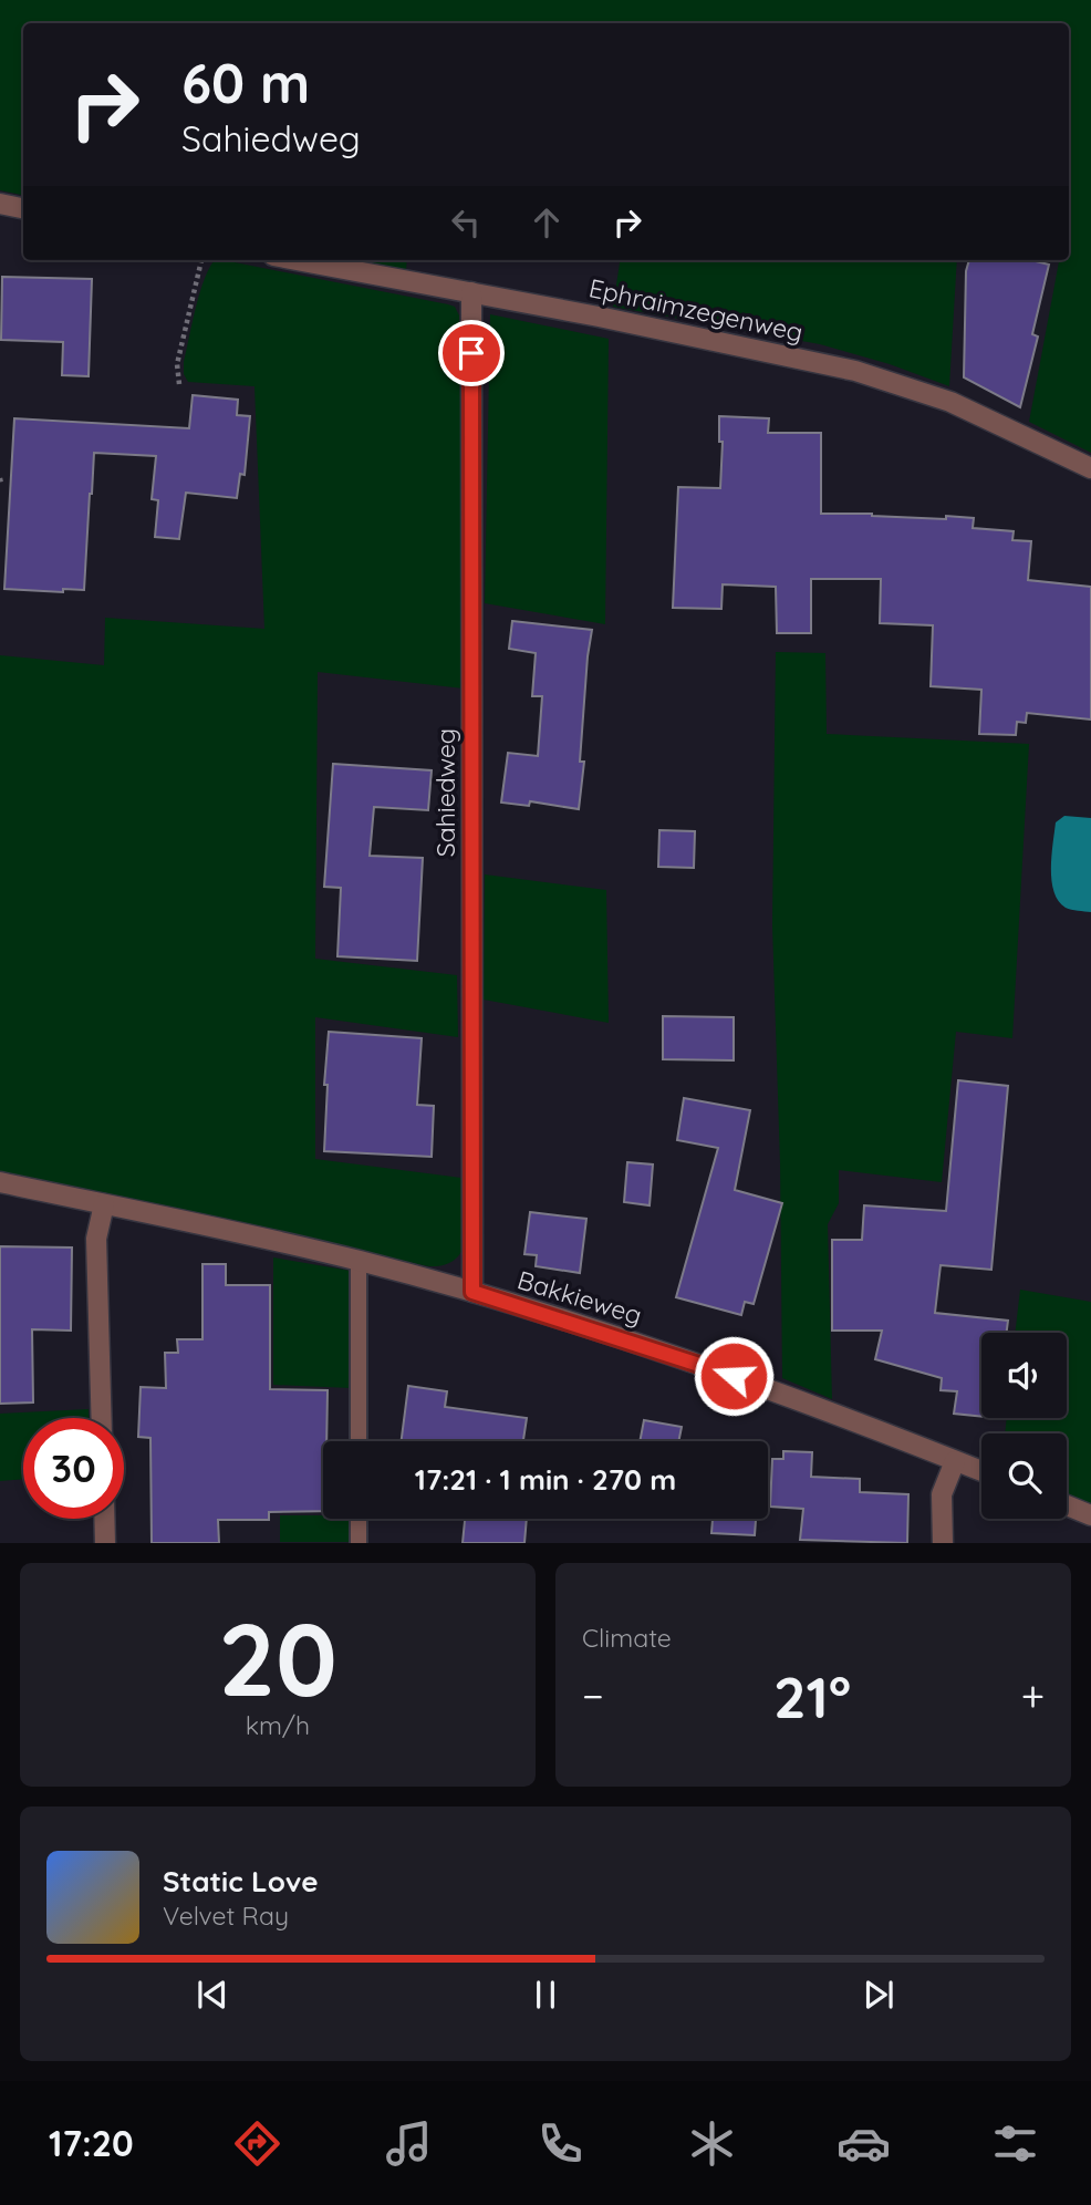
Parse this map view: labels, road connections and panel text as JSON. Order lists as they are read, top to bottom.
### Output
{
  "streets": {
    "street": ["Ephraimzegenweg", "Sahiedweg", "Bakkieweg"]
  },
  "crossings": [
    ["Ephraimzegenweg", "Sahiedweg"],
    ["Sahiedweg", "Bakkieweg"]
  ],
  "page": {
    "turn": ["60 m", "Sahiedweg"],
    "limit": "30",
    "trip": "17:21 · 1 min · 270 m",
    "tile": [
      ["20", "km/h"],
      "Climate"
    ],
    "heat": ["−", "21°", "+"],
    "song": ["Static Love", "Velvet Ray"],
    "tabs": "17:20"
  }
}
